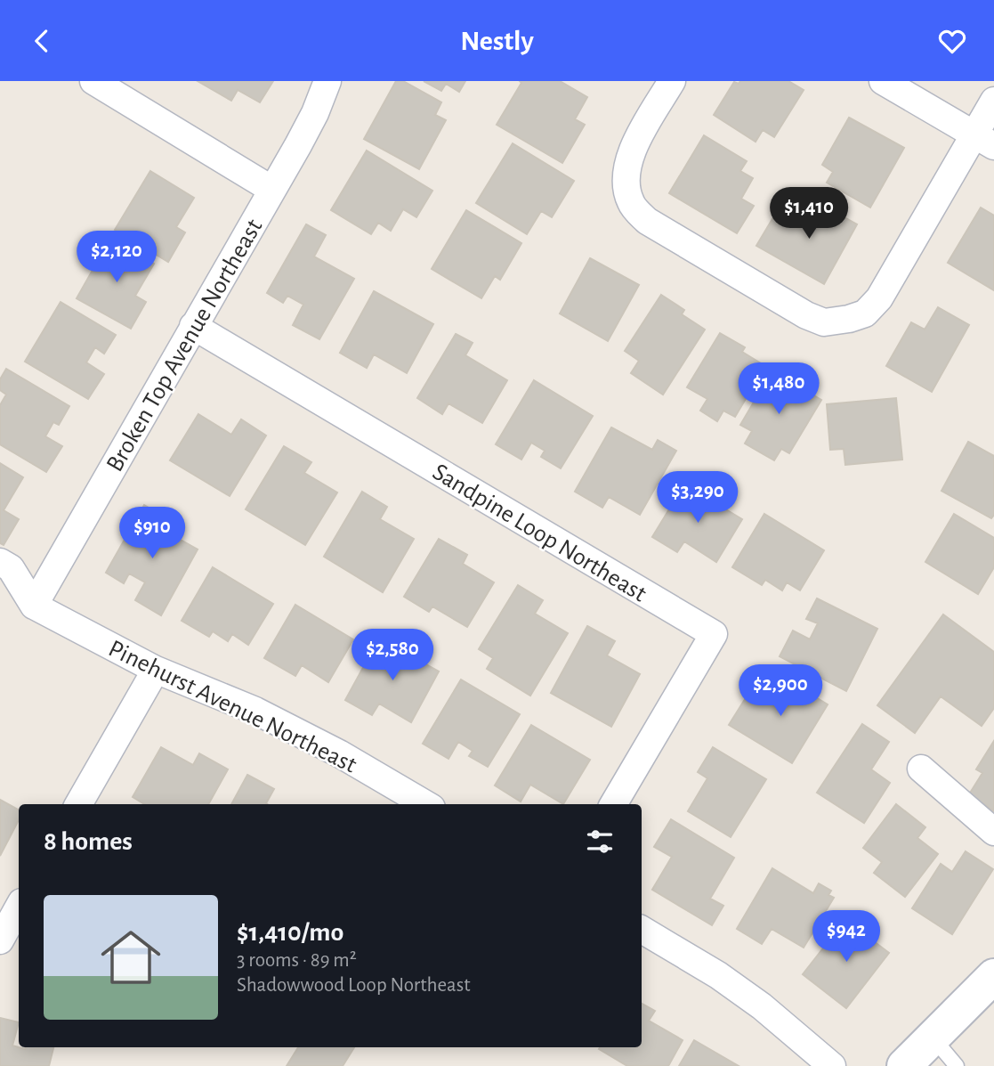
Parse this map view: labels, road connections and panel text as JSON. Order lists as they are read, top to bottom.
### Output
{
  "streets": {
    "street": ["Broken Top Avenue Northeast", "Sandpine Loop Northeast", "Pinehurst Avenue Northeast"]
  },
  "crossings": [
    ["Broken Top Avenue Northeast", "Sandpine Loop Northeast"],
    ["Broken Top Avenue Northeast", "Pinehurst Avenue Northeast"]
  ],
  "page": {
    "header": "Nestly",
    "price": [
      "$1,410",
      "$2,120",
      "$1,480",
      "$3,290",
      "$910",
      "$2,580",
      "$2,900",
      "$942"
    ],
    "heading": "8 homes",
    "list": [
      {
        "name": "$1,410/mo",
        "note": "3 rooms · 89 m² · Shadowwood Loop Northeast"
      }
    ]
  }
}
